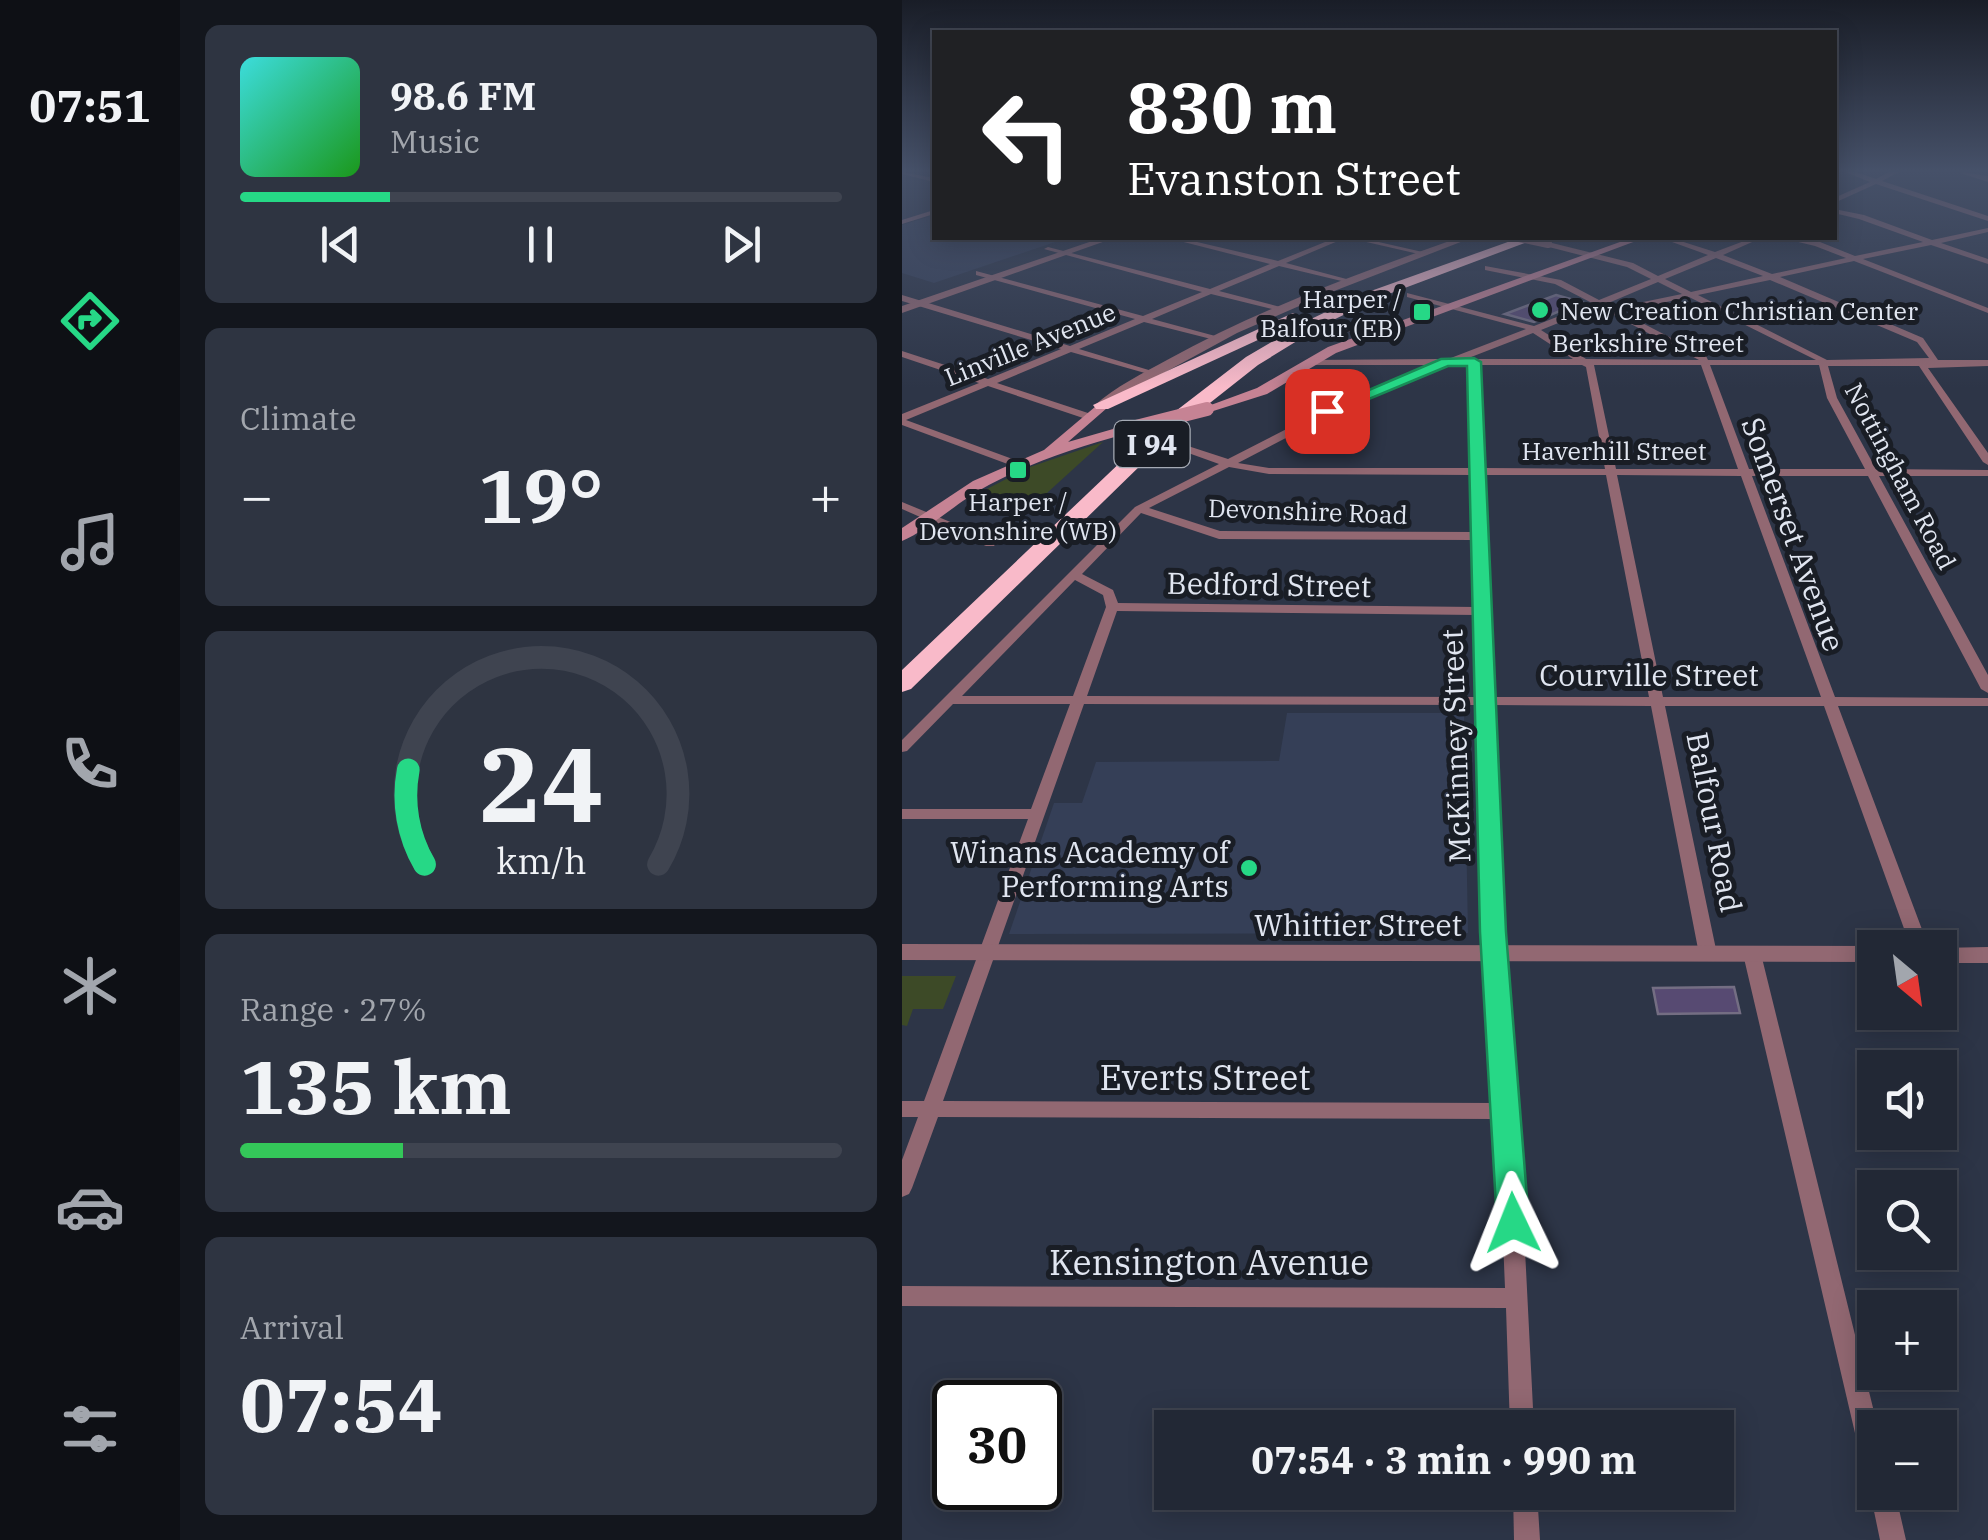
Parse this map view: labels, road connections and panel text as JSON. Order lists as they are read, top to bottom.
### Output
{
  "streets": {
    "highway": ["I 94"],
    "street": [
      "Berkshire Street",
      "Linville Avenue",
      "Haverhill Street",
      "Nottingham Road",
      "Devonshire Road",
      "Somerset Avenue",
      "Bedford Street",
      "Courville Street",
      "McKinney Street",
      "Balfour Road",
      "Whittier Street",
      "Everts Street",
      "Kensington Avenue"
    ]
  },
  "crossings": [
    ["Berkshire Street", "Nottingham Road"],
    ["Berkshire Street", "Somerset Avenue"],
    ["Berkshire Street", "McKinney Street"],
    ["Berkshire Street", "Balfour Road"],
    ["Haverhill Street", "Nottingham Road"],
    ["Haverhill Street", "Somerset Avenue"],
    ["Haverhill Street", "McKinney Street"],
    ["Haverhill Street", "Balfour Road"],
    ["Devonshire Road", "McKinney Street"],
    ["Somerset Avenue", "Courville Street"],
    ["Bedford Street", "McKinney Street"],
    ["Courville Street", "McKinney Street"],
    ["Courville Street", "Balfour Road"],
    ["McKinney Street", "Whittier Street"],
    ["McKinney Street", "Everts Street"],
    ["McKinney Street", "Kensington Avenue"],
    ["Balfour Road", "Whittier Street"]
  ],
  "places": {
    "other": ["New Creation Christian Center", "Winans Academy of Performing Arts"],
    "transit": ["Harper / Balfour (EB)", "Harper / Devonshire (WB)"]
  },
  "north": "bottom right",
  "page": {
    "tabs": "07:51",
    "turn": ["830 m", "Evanston Street"],
    "song": ["98.6 FM", "Music"],
    "tile": [
      "Climate",
      ["Range · 27%", "135 km"],
      ["Arrival", "07:54"]
    ],
    "heat": ["−", "19°", "+"],
    "map_buttons": ["+", "−"],
    "limit": "30",
    "trip": "07:54 · 3 min · 990 m",
    "gauge": ["24", "km/h"]
  }
}
